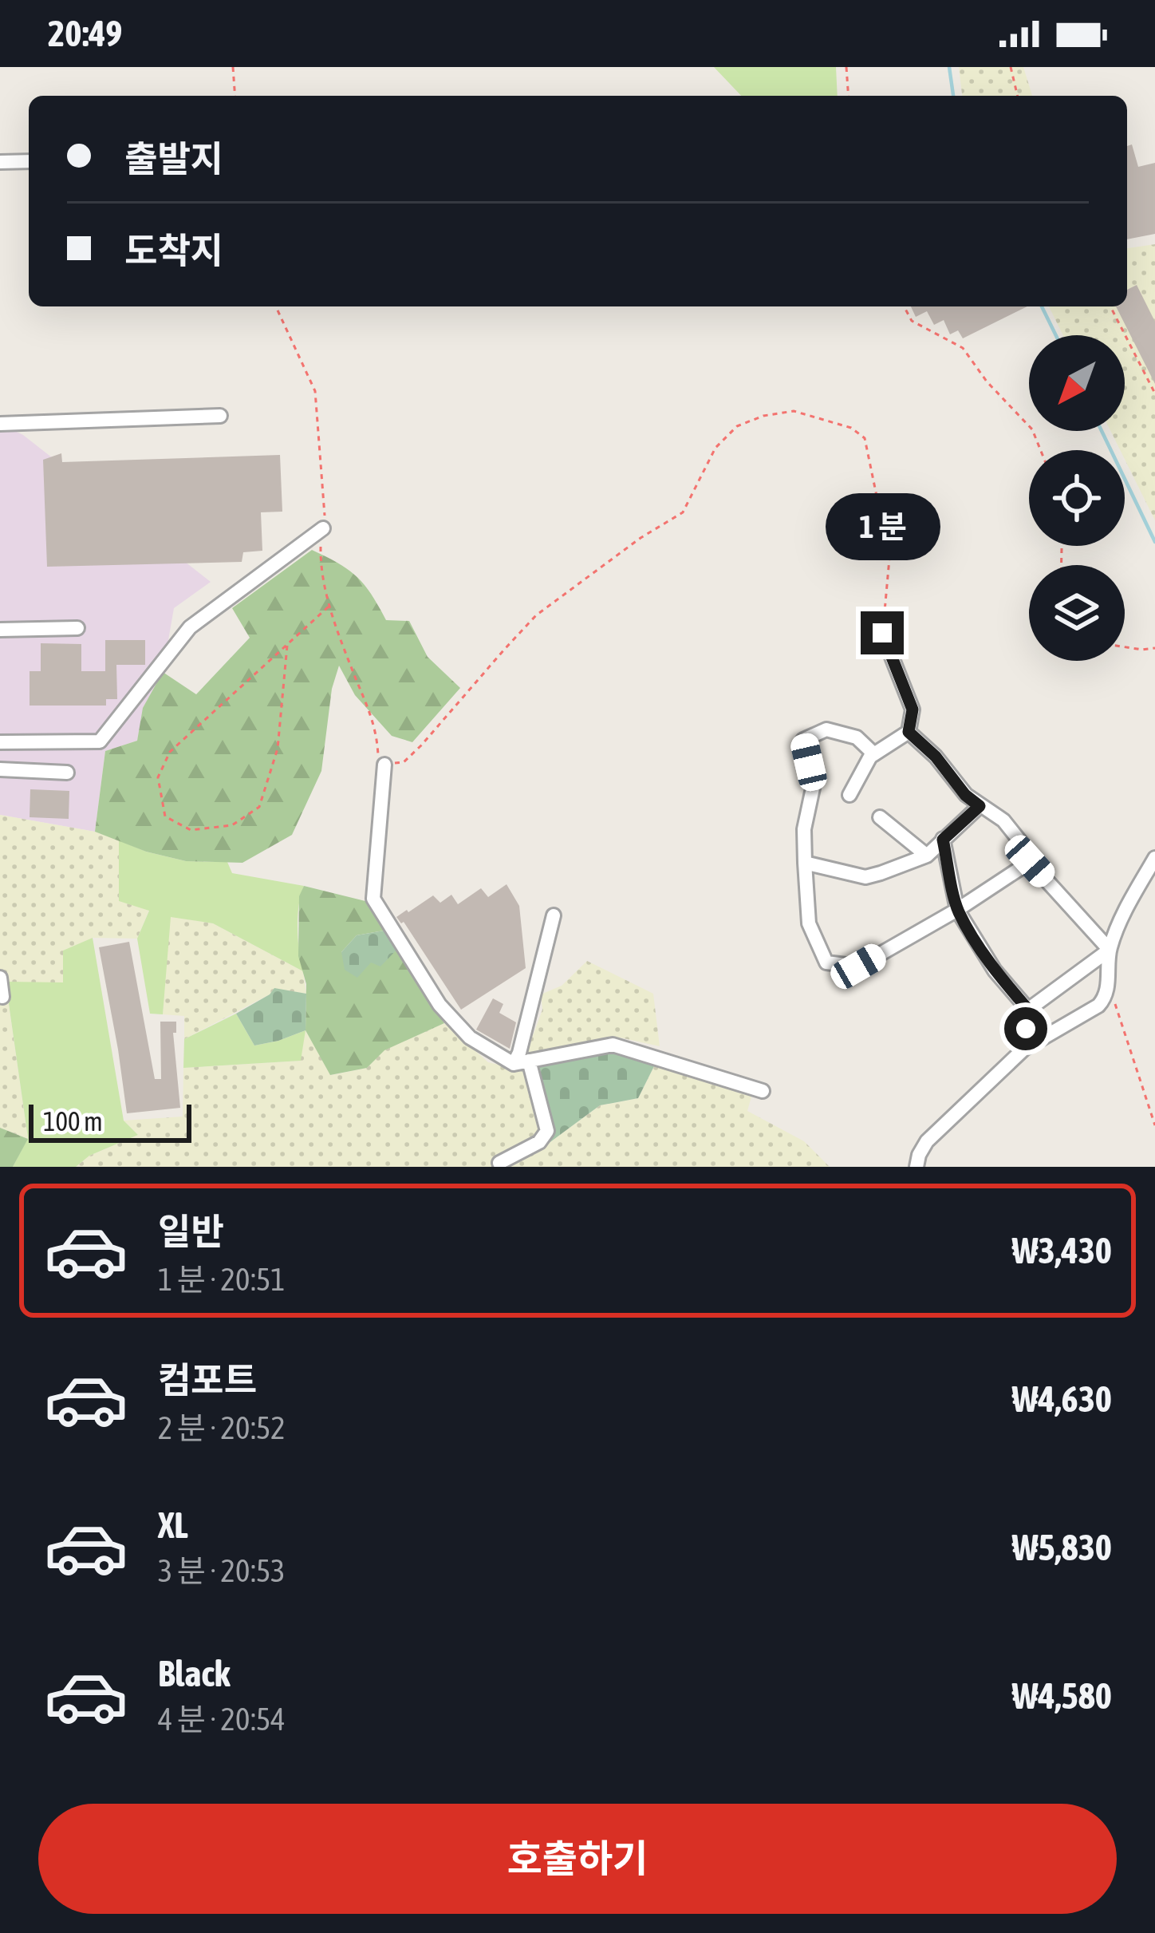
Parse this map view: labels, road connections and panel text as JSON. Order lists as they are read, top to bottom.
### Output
{
  "scale_bar": "100 m",
  "north": "bottom left",
  "page": {
    "status": "20:49",
    "banner": ["출발지", "도착지"],
    "bubble": "1 분",
    "scale": "100 m",
    "list": [
      {
        "name": "일반",
        "note": "1 분 · 20:51",
        "value": "₩3,430"
      },
      {
        "name": "컴포트",
        "note": "2 분 · 20:52",
        "value": "₩4,630"
      },
      {
        "name": "XL",
        "note": "3 분 · 20:53",
        "value": "₩5,830"
      },
      {
        "name": "Black",
        "note": "4 분 · 20:54",
        "value": "₩4,580"
      }
    ],
    "buttons": "호출하기"
  }
}
